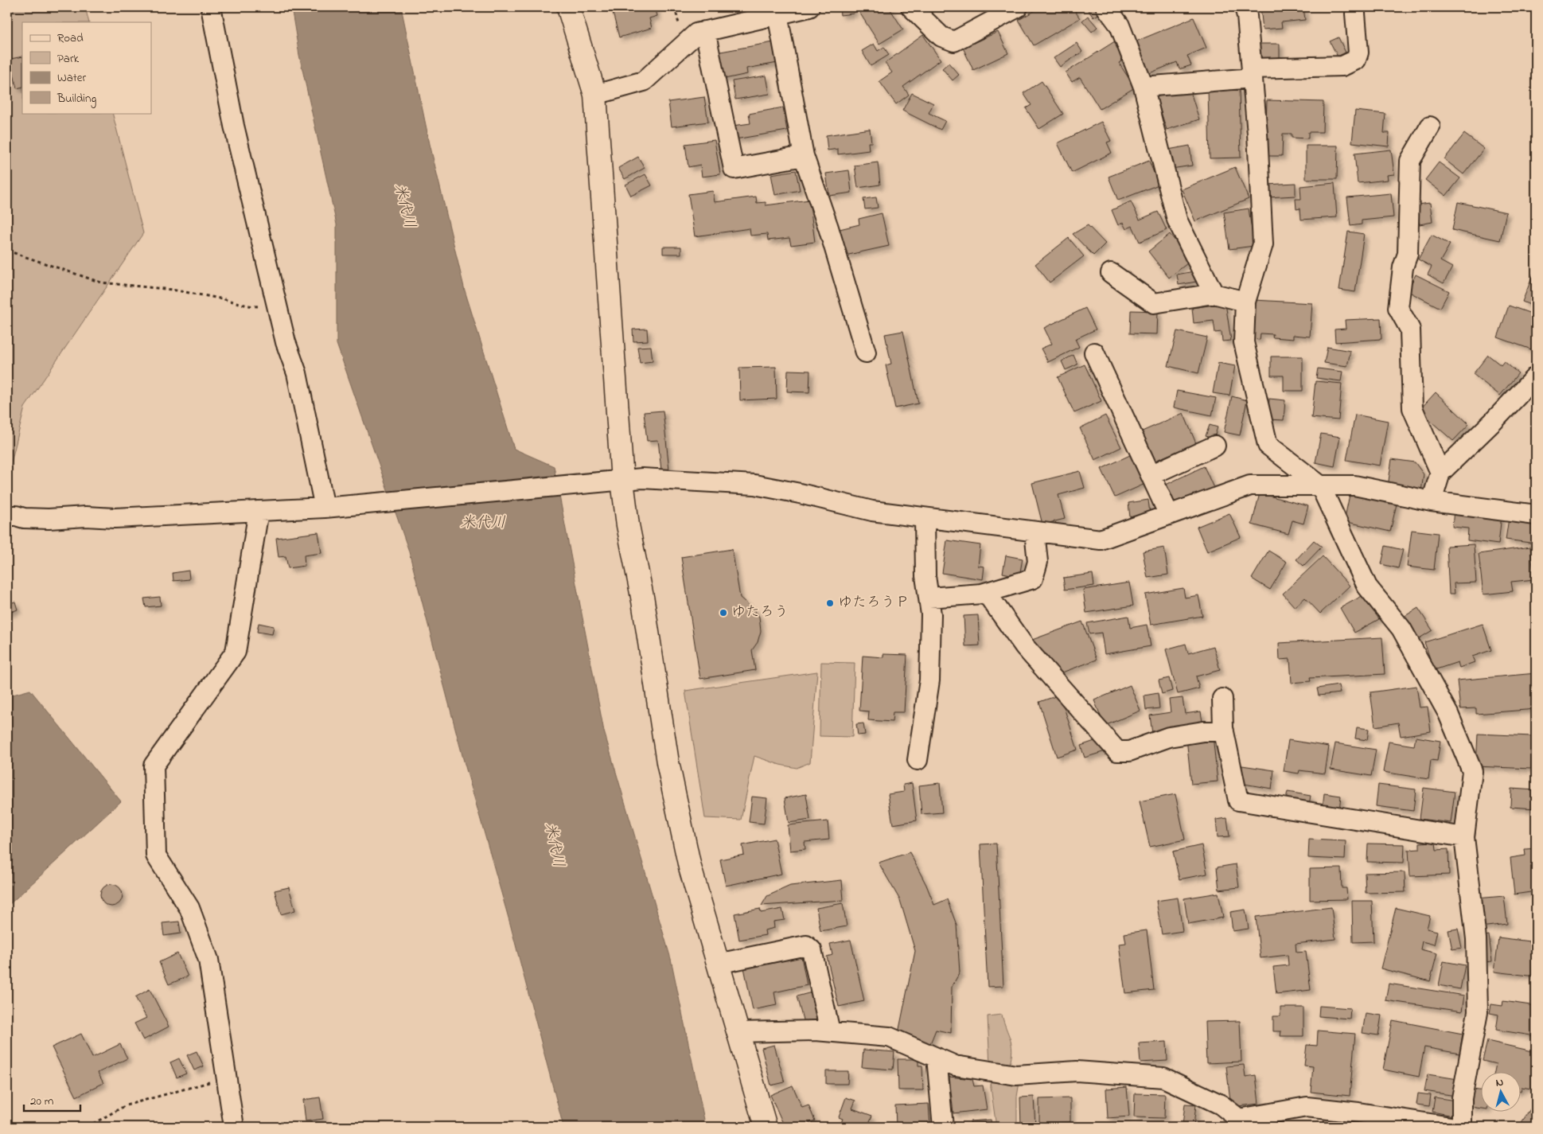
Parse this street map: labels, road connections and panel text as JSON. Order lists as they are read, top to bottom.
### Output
{
  "water": ["米代川"],
  "places": ["ゆたろうＰ", "ゆたろう"],
  "legend": [
    "Road",
    "Park",
    "Water",
    "Building"
  ],
  "scale_bar": "20 m",
  "north": "top"
}
